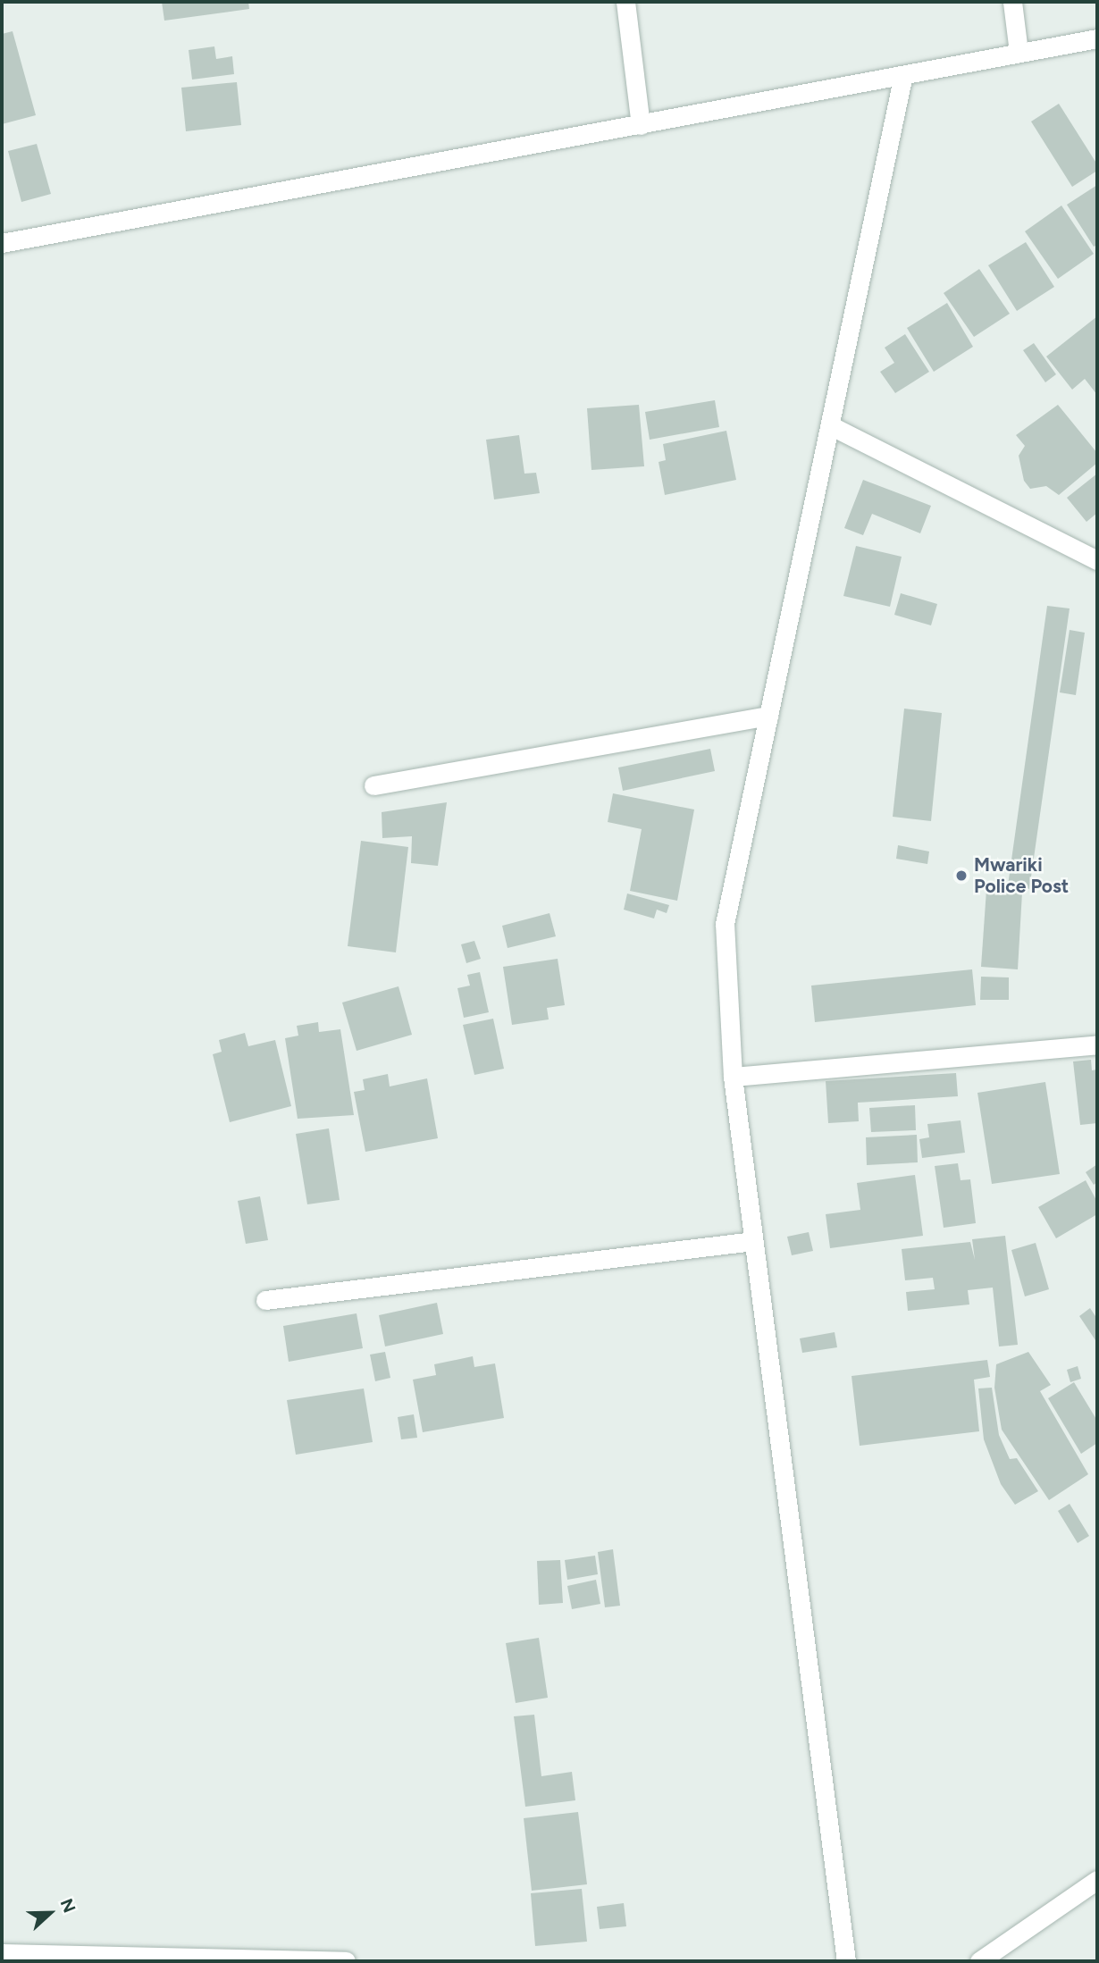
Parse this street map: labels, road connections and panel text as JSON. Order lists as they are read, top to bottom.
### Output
{
  "places": ["Mwariki Police Post"],
  "north": "right"
}
